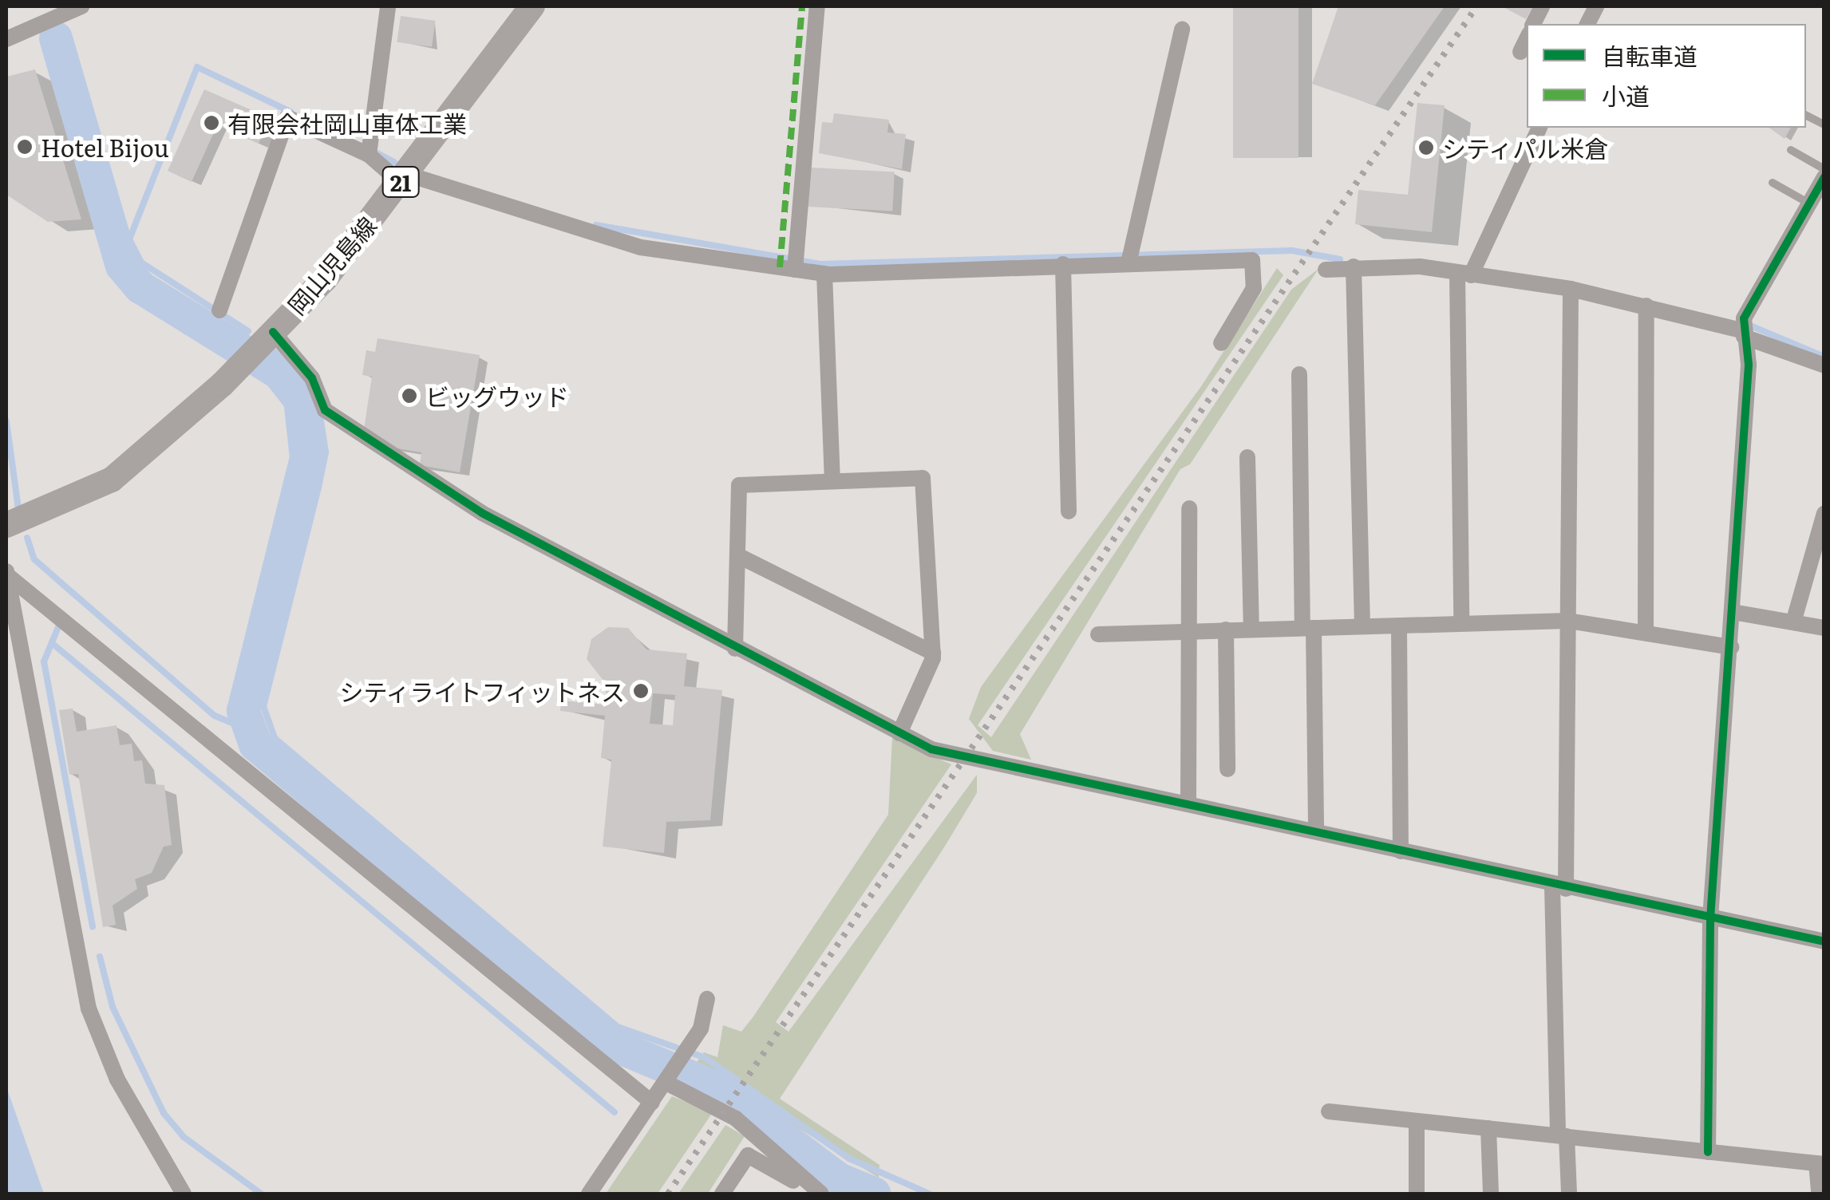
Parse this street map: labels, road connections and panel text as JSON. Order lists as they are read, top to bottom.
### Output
{
  "streets": {
    "main road": ["21", "岡山児島線"]
  },
  "places": [
    "有限会社岡山車体工業",
    "Hotel Bijou",
    "シティパル米倉",
    "ビッグウッド",
    "シティライトフィットネス"
  ],
  "legend": ["自転車道", "小道"]
}
